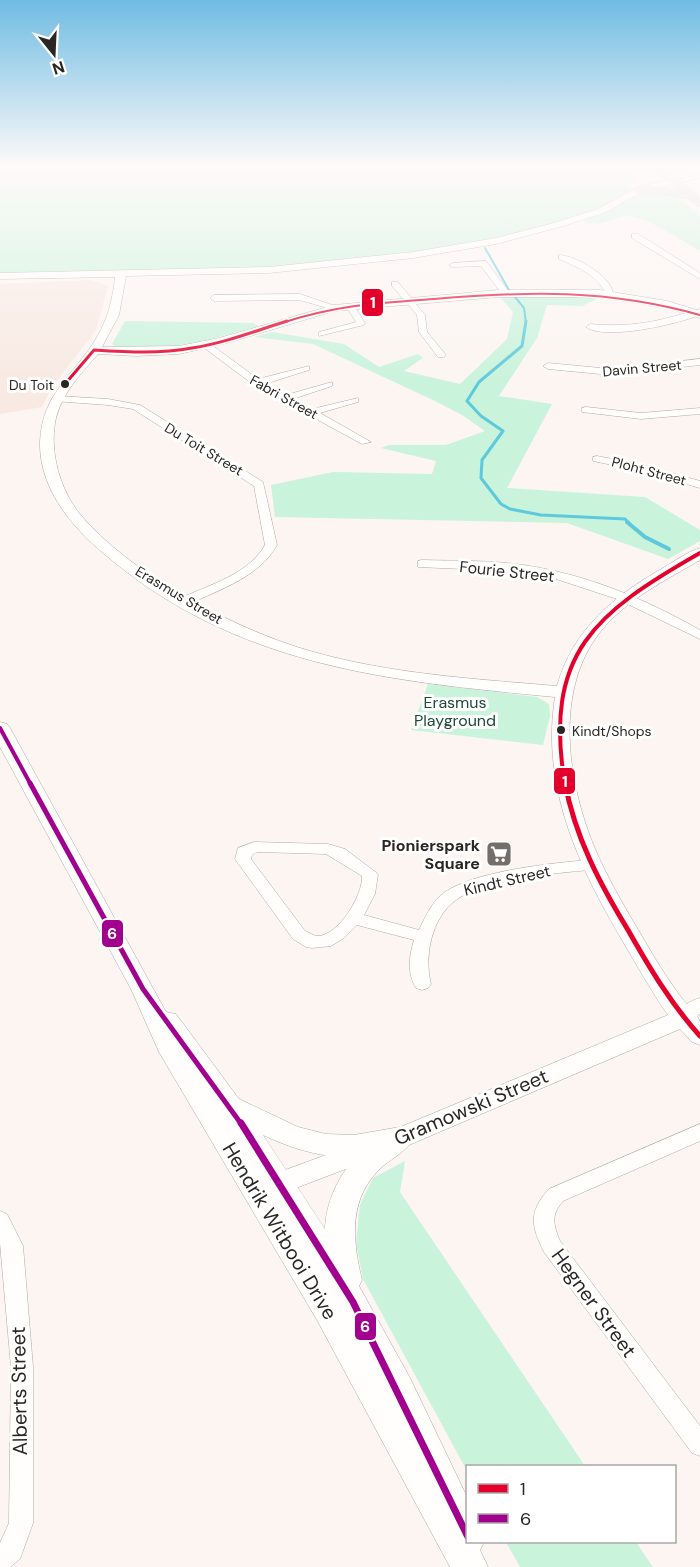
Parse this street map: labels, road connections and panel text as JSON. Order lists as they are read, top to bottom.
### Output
{
  "streets": {
    "main road": ["Hendrik Witbooi Drive"],
    "street": [
      "Davin Street",
      "Fabri Street",
      "Du Toit Street",
      "Ploht Street",
      "Fourie Street",
      "Erasmus Street",
      "Kindt Street",
      "Gramowski Street",
      "Hegner Street",
      "Alberts Street"
    ]
  },
  "crossings": [
    ["Du Toit Street", "Erasmus Street"],
    ["Gramowski Street", "Hendrik Witbooi Drive"]
  ],
  "parks": ["Erasmus Playground"],
  "places": {
    "other": ["Du Toit", "Kindt/Shops"],
    "supermarket": ["Pionierspark Square"]
  },
  "lines": ["transit line 1", "transit line 6"],
  "legend": ["1", "6"],
  "north": "bottom"
}
